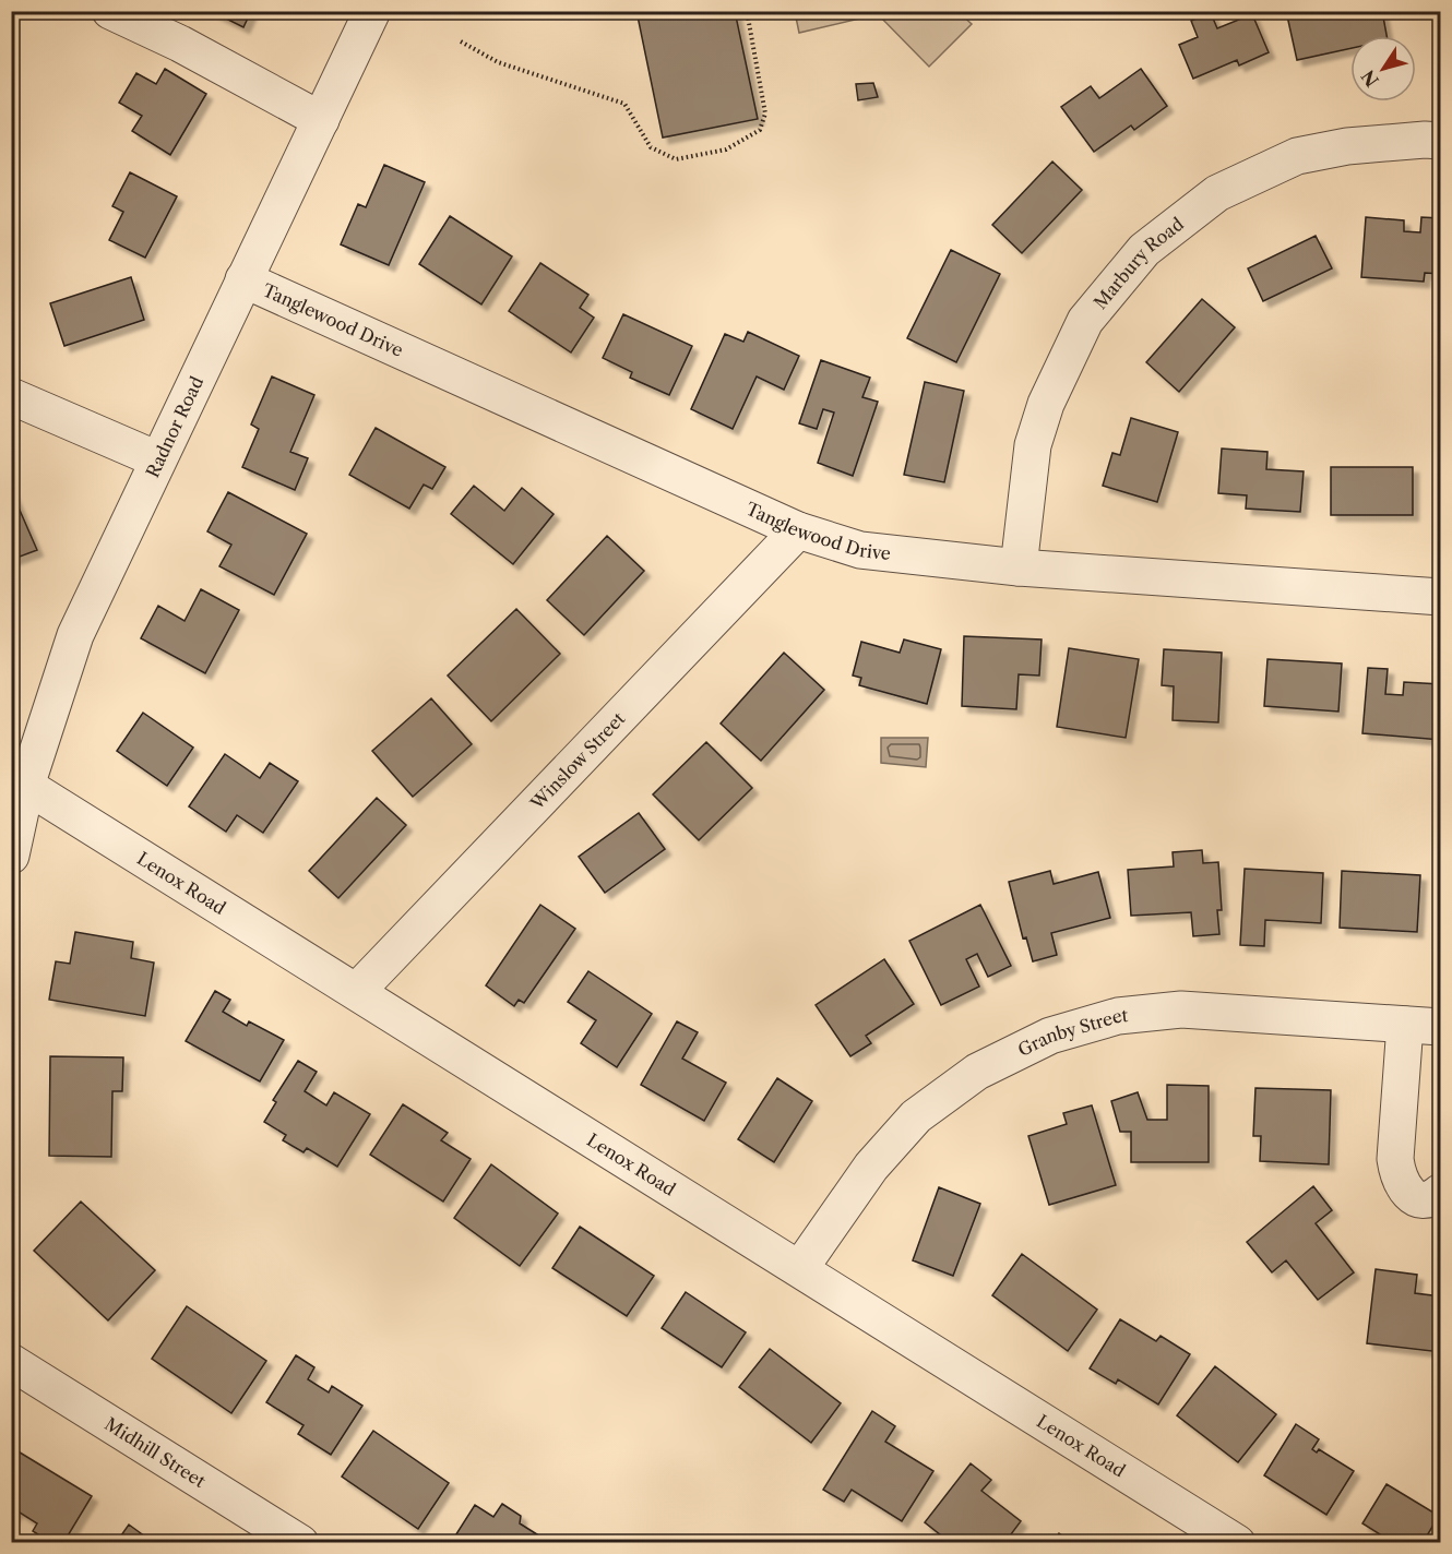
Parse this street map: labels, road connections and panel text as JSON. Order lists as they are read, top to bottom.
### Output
{
  "streets": {
    "street": [
      "Marbury Road",
      "Tanglewood Drive",
      "Radnor Road",
      "Winslow Street",
      "Lenox Road",
      "Granby Street",
      "Midhill Street"
    ]
  },
  "crossings": [
    ["Marbury Road", "Tanglewood Drive"],
    ["Tanglewood Drive", "Radnor Road"],
    ["Tanglewood Drive", "Winslow Street"],
    ["Radnor Road", "Lenox Road"],
    ["Winslow Street", "Lenox Road"],
    ["Lenox Road", "Granby Street"]
  ],
  "north": "bottom left"
}
